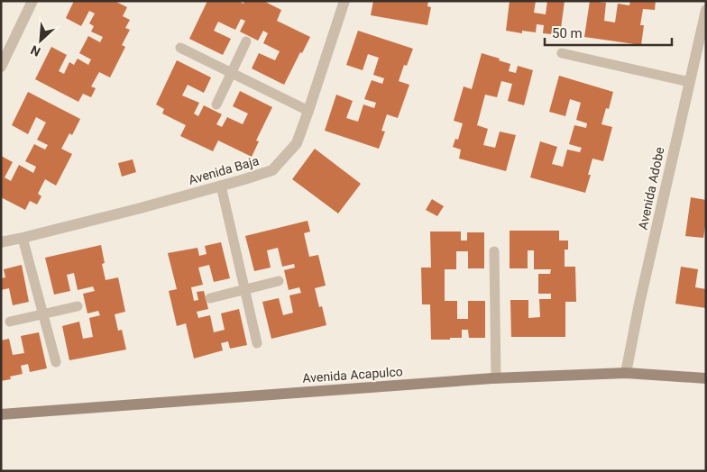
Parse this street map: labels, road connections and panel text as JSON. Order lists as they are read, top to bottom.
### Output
{
  "streets": {
    "street": ["Avenida Baja", "Avenida Adobe", "Avenida Acapulco"]
  },
  "crossings": [
    ["Avenida Adobe", "Avenida Acapulco"]
  ],
  "scale_bar": "50 m",
  "north": "bottom left"
}
